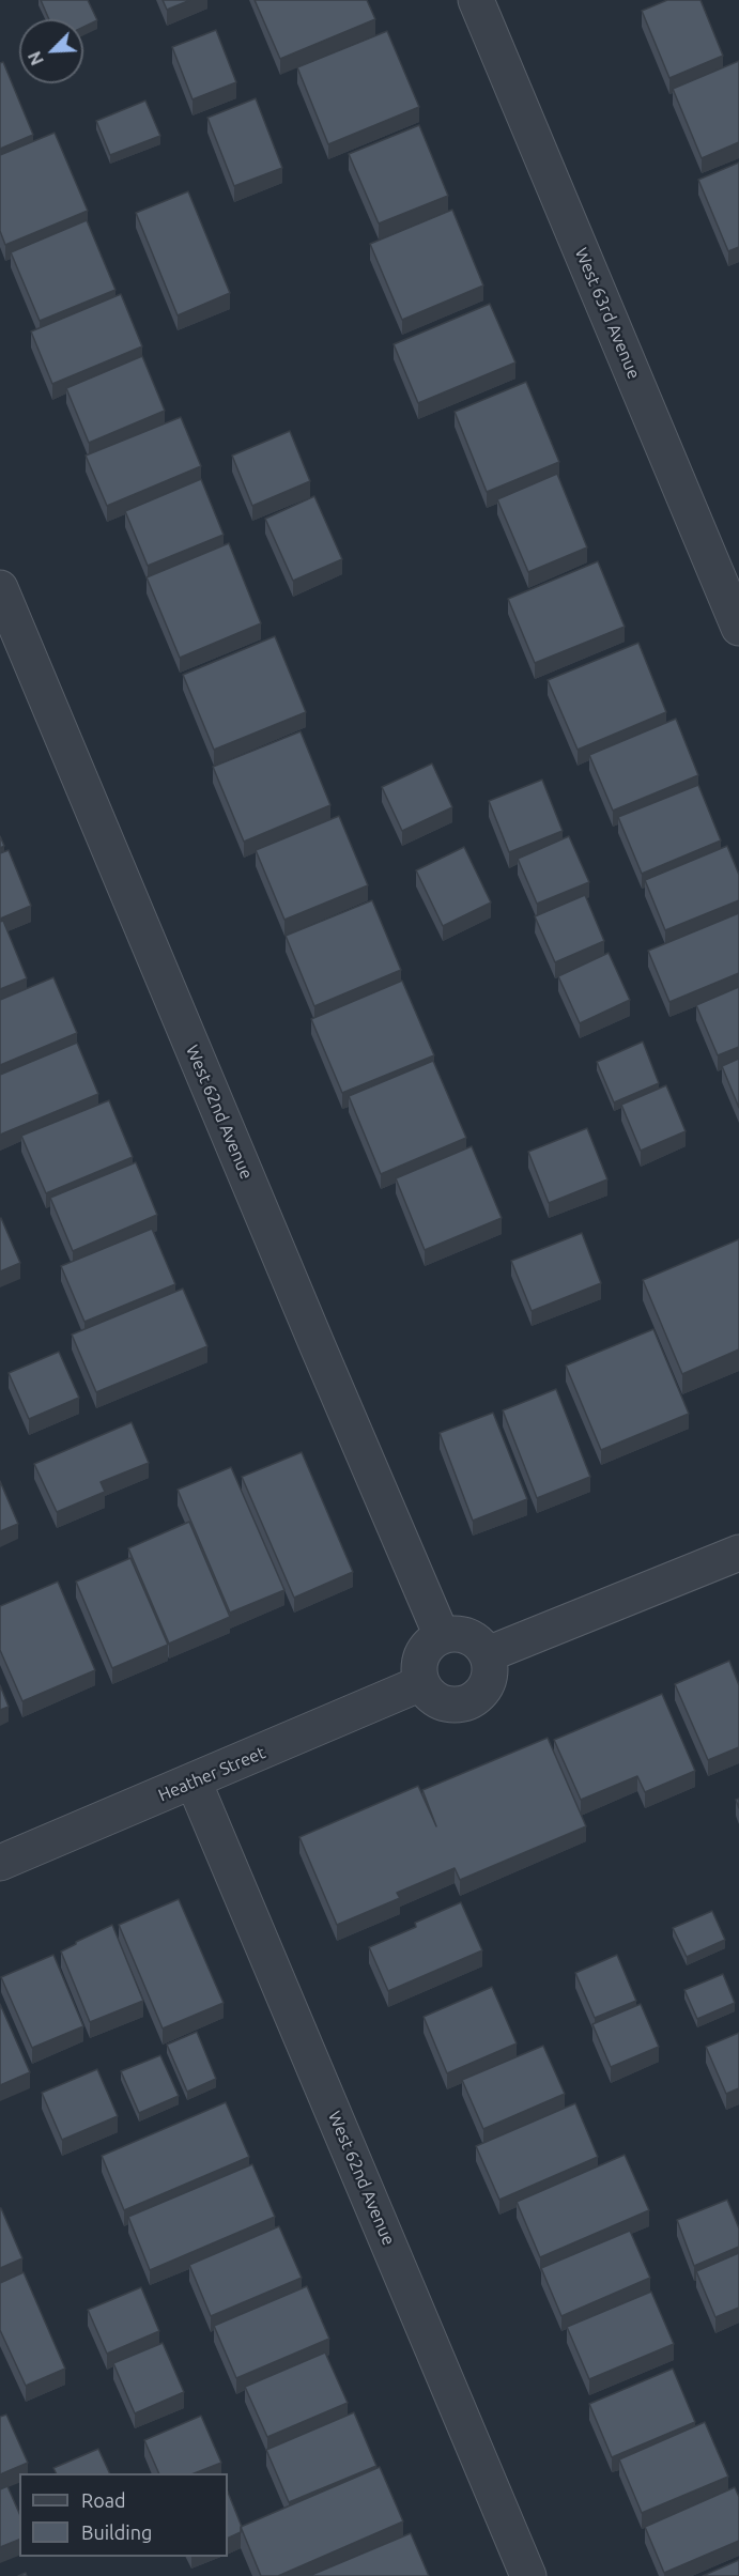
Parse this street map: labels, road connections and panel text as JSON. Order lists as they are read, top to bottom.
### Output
{
  "streets": {
    "street": ["West 63rd Avenue", "West 62nd Avenue", "Heather Street"]
  },
  "crossings": [
    ["West 62nd Avenue", "Heather Street"]
  ],
  "legend": ["Road", "Building"],
  "north": "bottom left"
}
